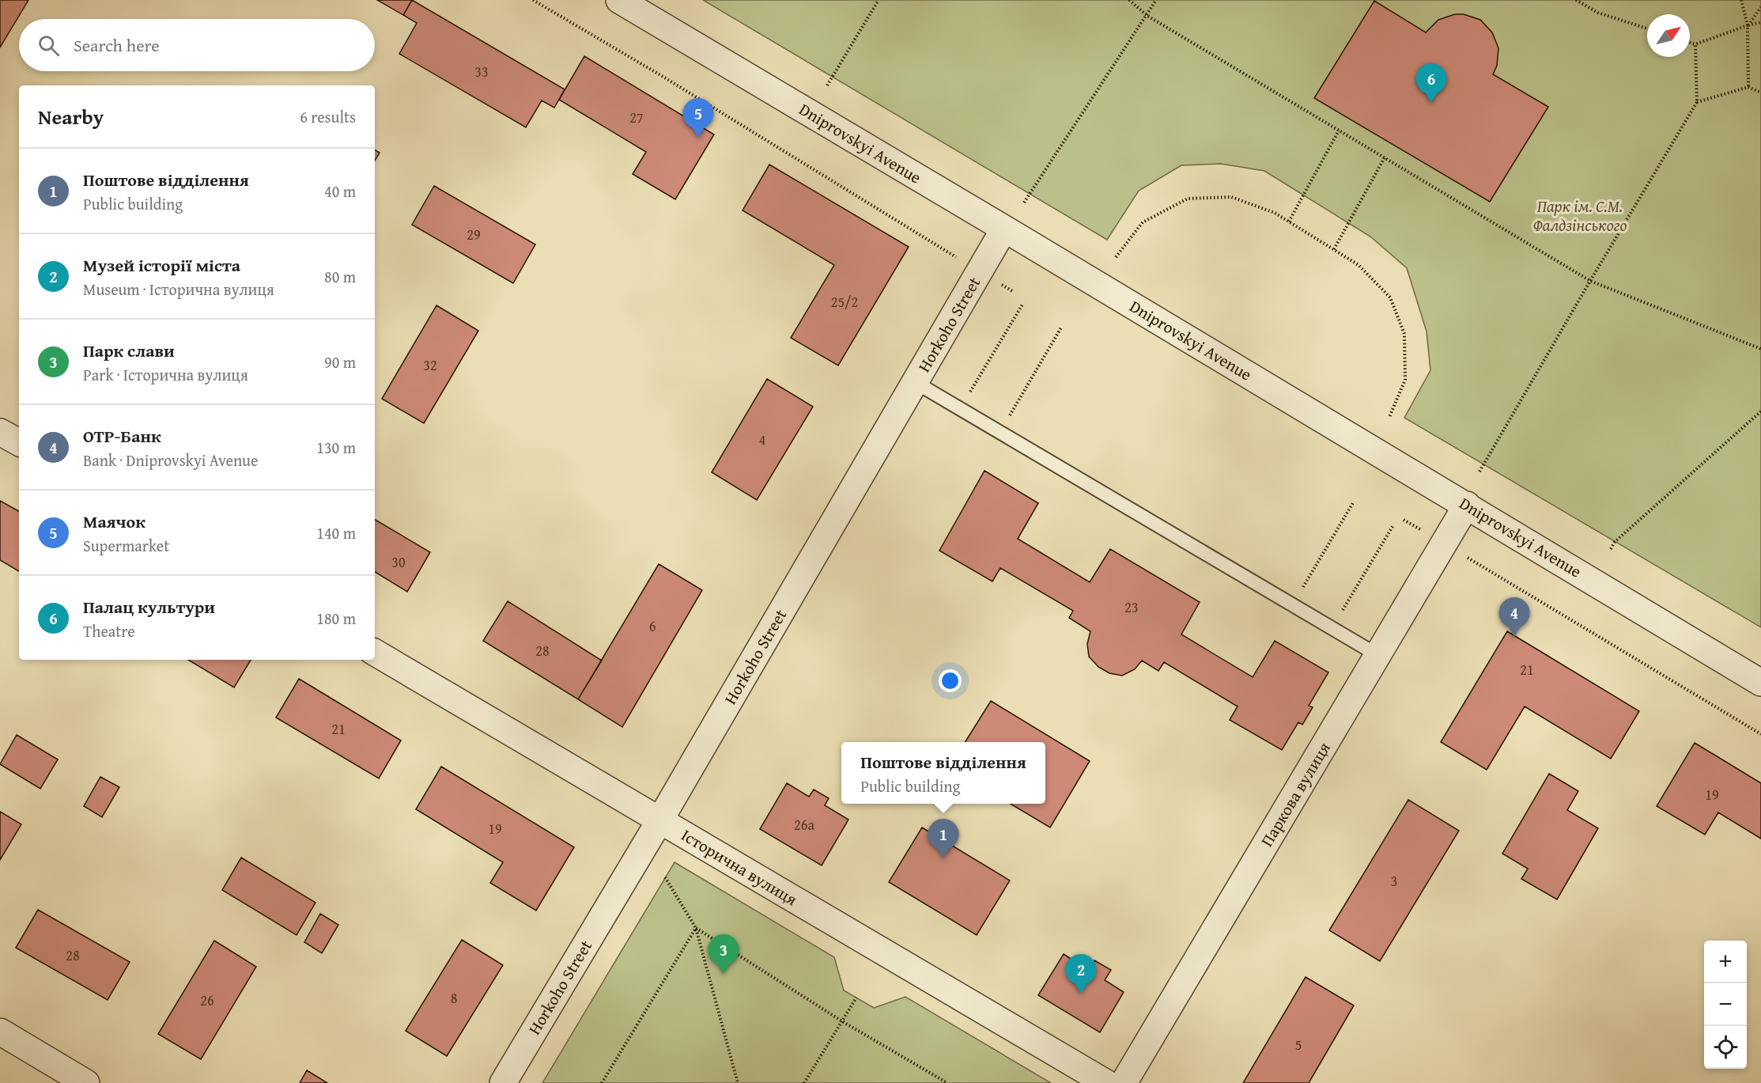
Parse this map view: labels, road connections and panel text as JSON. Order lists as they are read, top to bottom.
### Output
{
  "streets": {
    "street": [
      "Dniprovskyi Avenue",
      "Horkoho Street",
      "Паркова вулиця",
      "Історична вулиця"
    ]
  },
  "crossings": [
    ["Dniprovskyi Avenue", "Horkoho Street"],
    ["Dniprovskyi Avenue", "Паркова вулиця"],
    ["Horkoho Street", "Історична вулиця"]
  ],
  "parks": ["Парк ім. С.М. Фалдзінського"],
  "house_numbers": [
    "33",
    "27",
    "29",
    "25/2",
    "32",
    "4",
    "30",
    "23",
    "6",
    "28",
    "21",
    "21",
    "19",
    "26а",
    "19",
    "3",
    "28",
    "8",
    "26",
    "5"
  ],
  "north": "top right",
  "page": {
    "search": "Search here",
    "pins": [
      "6",
      "5",
      "4",
      "1",
      "3",
      "2"
    ],
    "heading": ["Nearby", "6 results"],
    "list": [
      {
        "mark": "1",
        "name": "Поштове відділення",
        "note": "Public building",
        "value": "40 m"
      },
      {
        "mark": "2",
        "name": "Музей історії міста",
        "note": "Museum · Історична вулиця",
        "value": "80 m"
      },
      {
        "mark": "3",
        "name": "Парк слави",
        "note": "Park · Історична вулиця",
        "value": "90 m"
      },
      {
        "mark": "4",
        "name": "ОТР-Банк",
        "note": "Bank · Dniprovskyi Avenue",
        "value": "130 m"
      },
      {
        "mark": "5",
        "name": "Маячок",
        "note": "Supermarket",
        "value": "140 m"
      },
      {
        "mark": "6",
        "name": "Палац культури",
        "note": "Theatre",
        "value": "180 m"
      }
    ],
    "popup": ["Поштове відділення", "Public building"],
    "map_buttons": ["+", "−"]
  }
}
